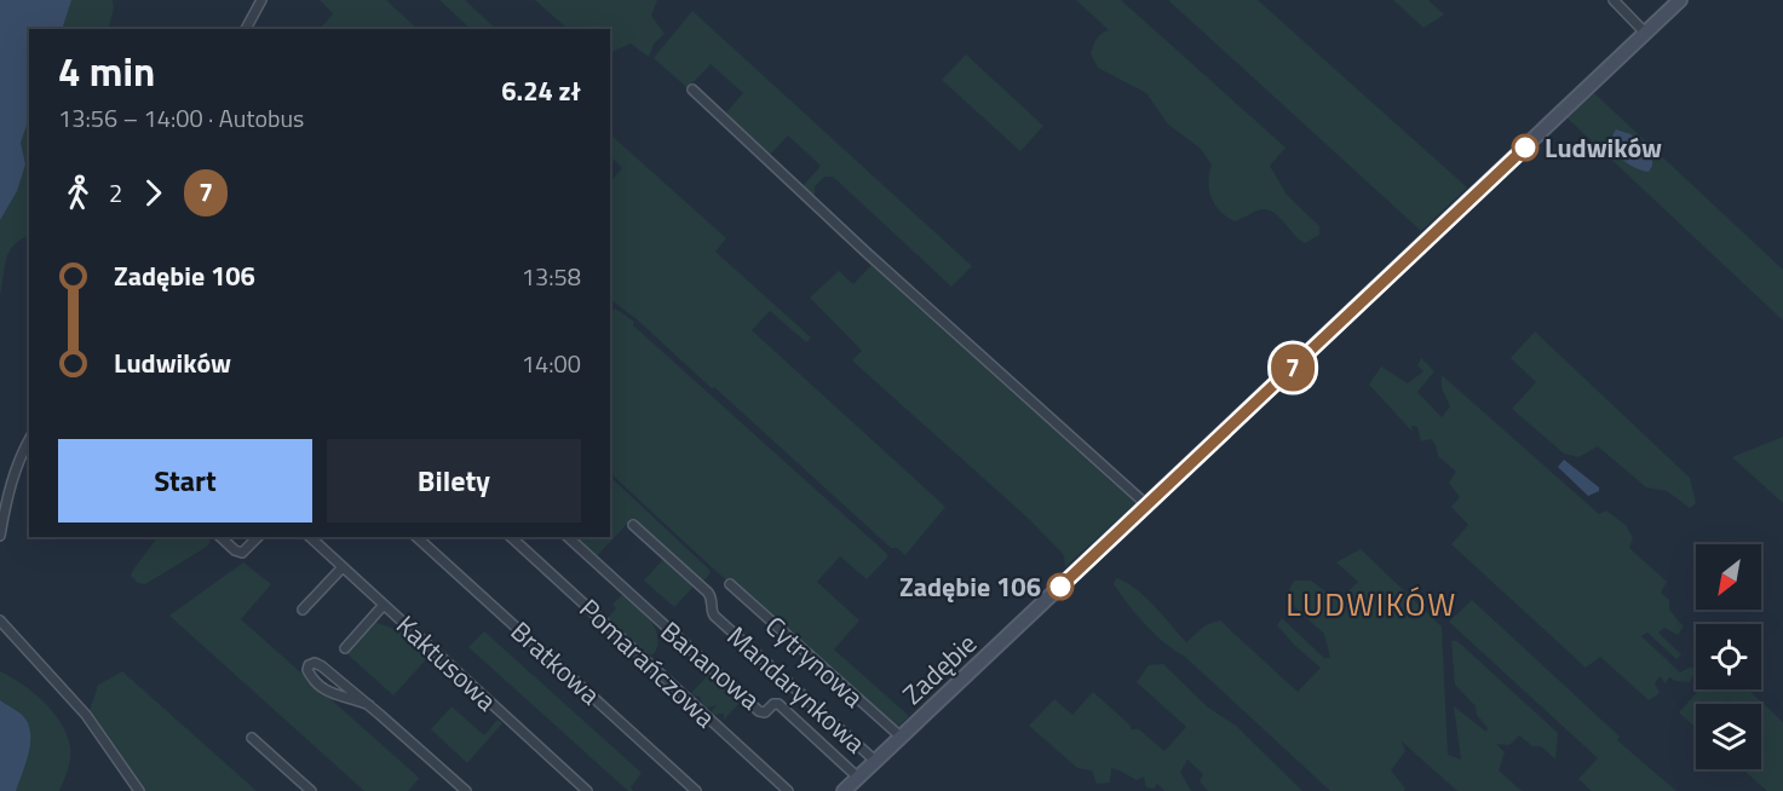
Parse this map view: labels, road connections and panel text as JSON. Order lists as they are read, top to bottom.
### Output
{
  "streets": {
    "street": [
      "Cytrynowa",
      "Kaktusowa",
      "Bratkowa",
      "Pomarańczowa",
      "Bananowa",
      "Zadębie",
      "Mandarynkowa"
    ]
  },
  "crossings": [
    ["Cytrynowa", "Zadębie"],
    ["Bananowa", "Zadębie"],
    ["Zadębie", "Mandarynkowa"]
  ],
  "districts": ["LUDWIKÓW"],
  "places": ["Ludwików", "Zadębie 106"],
  "lines": ["bus line 7"],
  "north": "bottom left",
  "page": {
    "on_map": "7",
    "heading": ["4 min", "13:56 – 14:00 · Autobus", "6.24 zł"],
    "legs": ["2", "7"],
    "list": [
      {
        "name": "Zadębie 106",
        "value": "13:58"
      },
      {
        "name": "Ludwików",
        "value": "14:00"
      }
    ],
    "buttons": ["Start", "Bilety"]
  }
}
